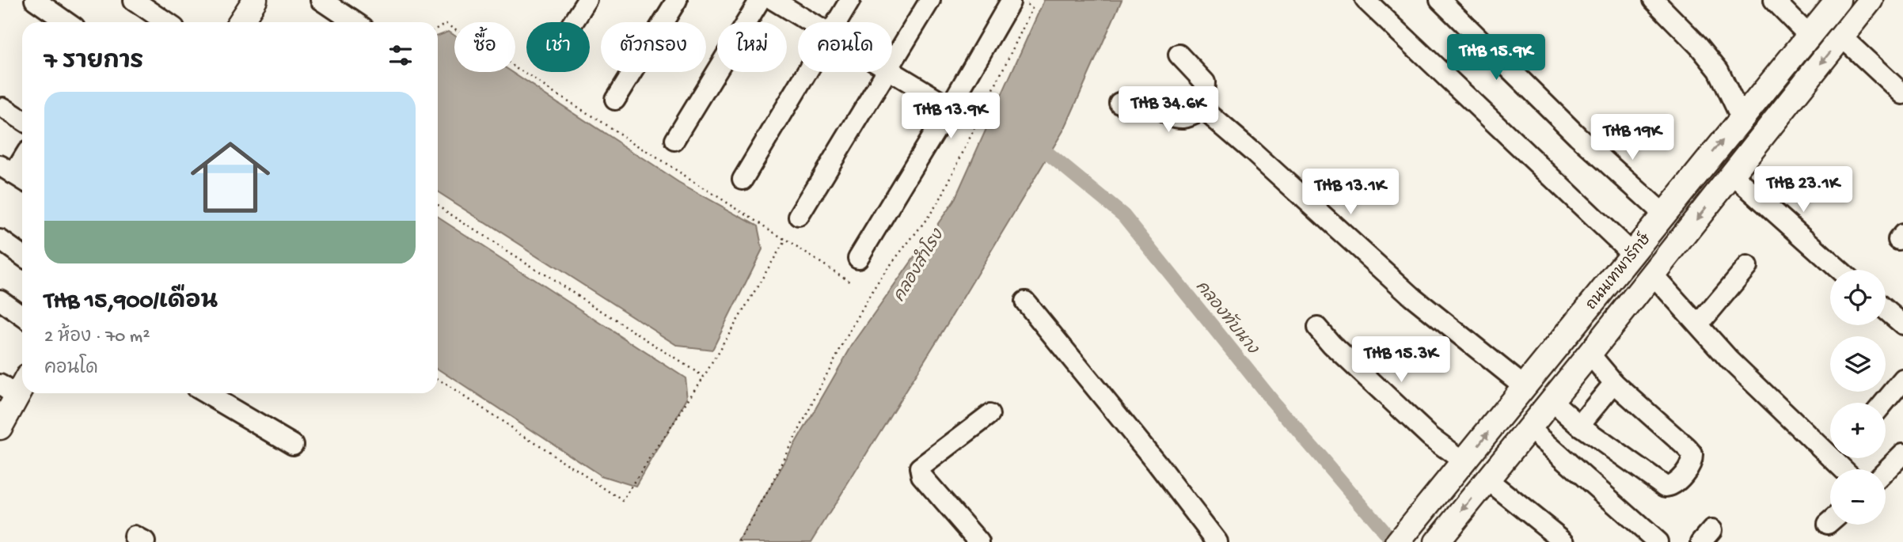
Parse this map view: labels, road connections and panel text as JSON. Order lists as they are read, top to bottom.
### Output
{
  "streets": {
    "main road": ["ถนนเทพารักษ์"]
  },
  "water": ["คลองสำโรง", "คลองทับนาง"],
  "page": {
    "chip": [
      "ซื้อ",
      "เช่า",
      "ตัวกรอง",
      "ใหม่",
      "คอนโด"
    ],
    "heading": "7 รายการ",
    "price": [
      "THB 15.9K",
      "THB 34.6K",
      "THB 13.9K",
      "THB 19K",
      "THB 23.1K",
      "THB 13.1K",
      "THB 15.3K"
    ],
    "list": [
      {
        "name": "THB 15,900/เดือน",
        "note": "2 ห้อง · 70 m² · คอนโด"
      }
    ],
    "map_buttons": ["+", "−"]
  }
}
